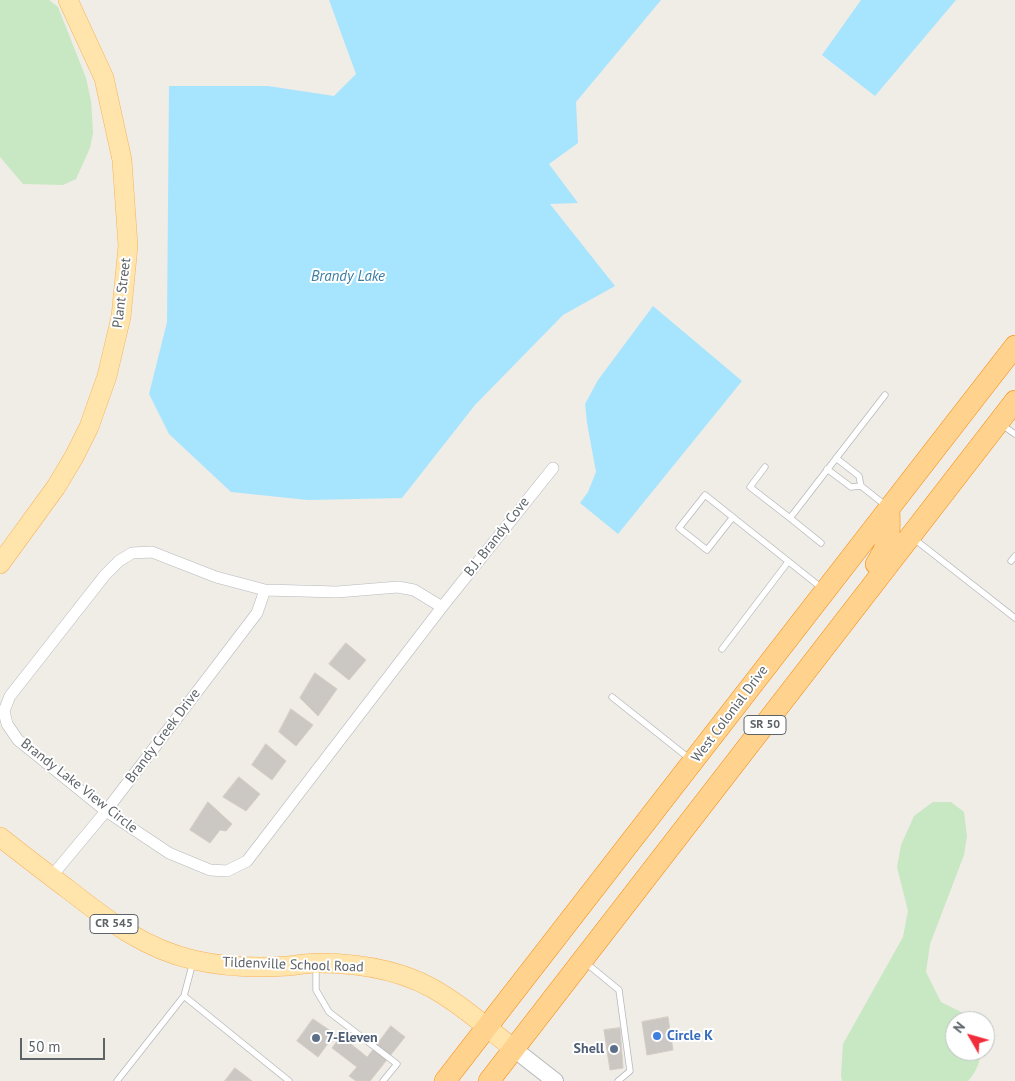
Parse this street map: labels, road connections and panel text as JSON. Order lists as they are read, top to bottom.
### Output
{
  "streets": {
    "highway": ["West Colonial Drive", "SR 50"],
    "main road": ["Plant Street", "CR 545", "Tildenville School Road"],
    "street": ["B.J. Brandy Cove", "Brandy Creek Drive", "Brandy Lake View Circle"]
  },
  "crossings": [
    ["B.J. Brandy Cove", "Brandy Lake View Circle"],
    ["West Colonial Drive", "CR 545"],
    ["West Colonial Drive", "Tildenville School Road"],
    ["SR 50", "CR 545"],
    ["Brandy Creek Drive", "Brandy Lake View Circle"],
    ["Brandy Creek Drive", "Tildenville School Road"],
    ["CR 545", "Tildenville School Road"]
  ],
  "water": ["Brandy Lake"],
  "places": ["Circle K", "7-Eleven", "Shell"],
  "scale_bar": "50 m",
  "north": "top left"
}
